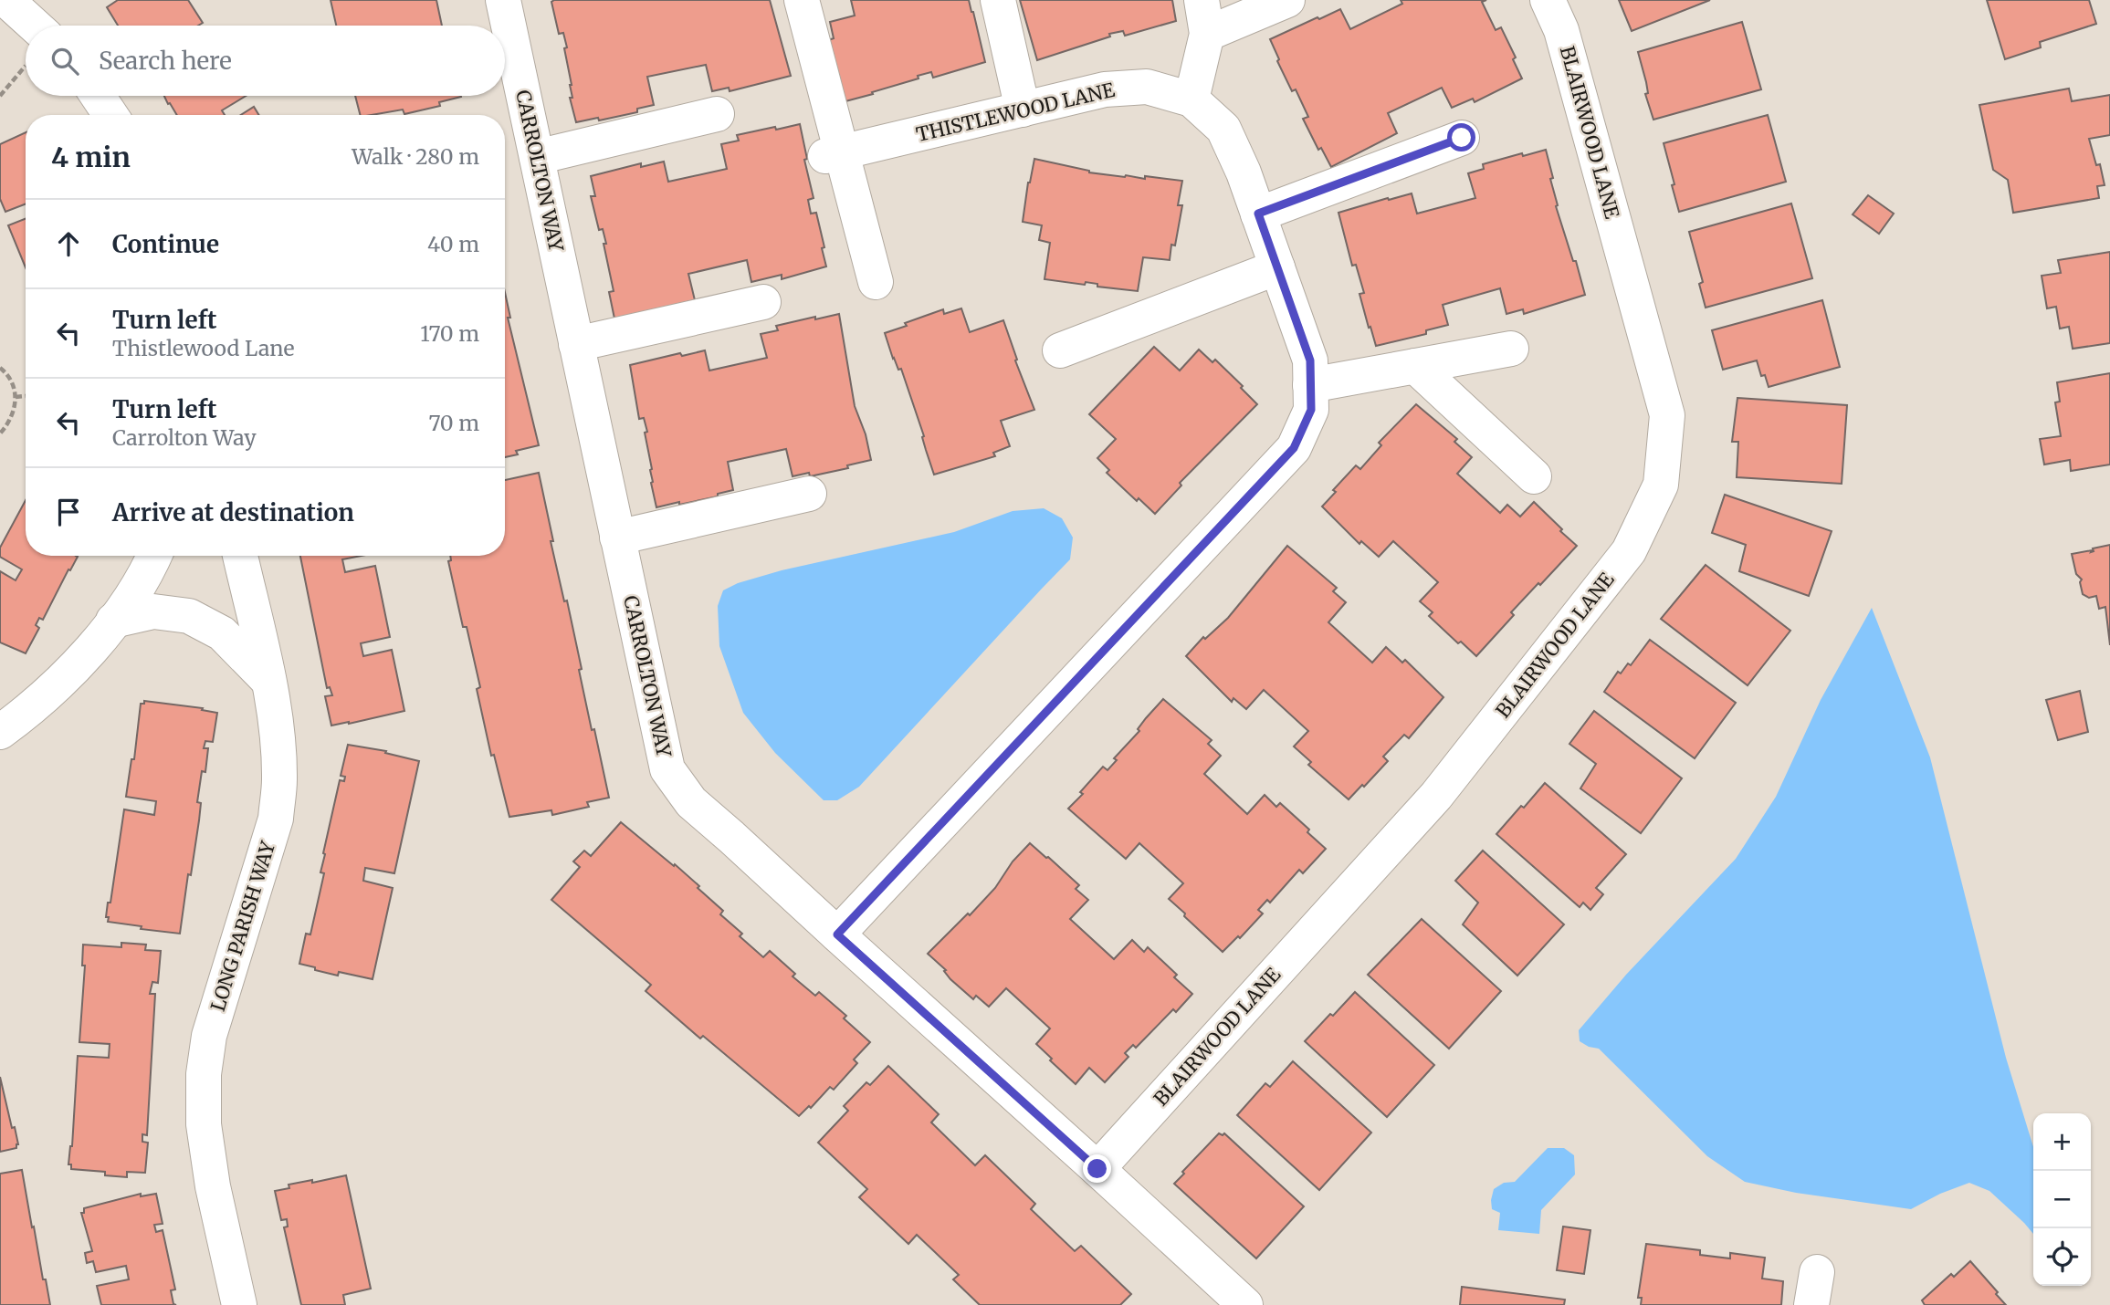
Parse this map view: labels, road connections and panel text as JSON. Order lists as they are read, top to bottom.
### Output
{
  "streets": {
    "street": [
      "THISTLEWOOD LANE",
      "BLAIRWOOD LANE",
      "CARROLTON WAY",
      "LONG PARISH WAY"
    ]
  },
  "crossings": [
    ["THISTLEWOOD LANE", "CARROLTON WAY"],
    ["BLAIRWOOD LANE", "CARROLTON WAY"]
  ],
  "page": {
    "search": "Search here",
    "heading": ["4 min", "Walk · 280 m"],
    "list": [
      ["Continue", "40 m"],
      ["Turn left", "Thistlewood Lane", "170 m"],
      ["Turn left", "Carrolton Way", "70 m"],
      "Arrive at destination"
    ],
    "map_buttons": ["+", "−"]
  }
}
